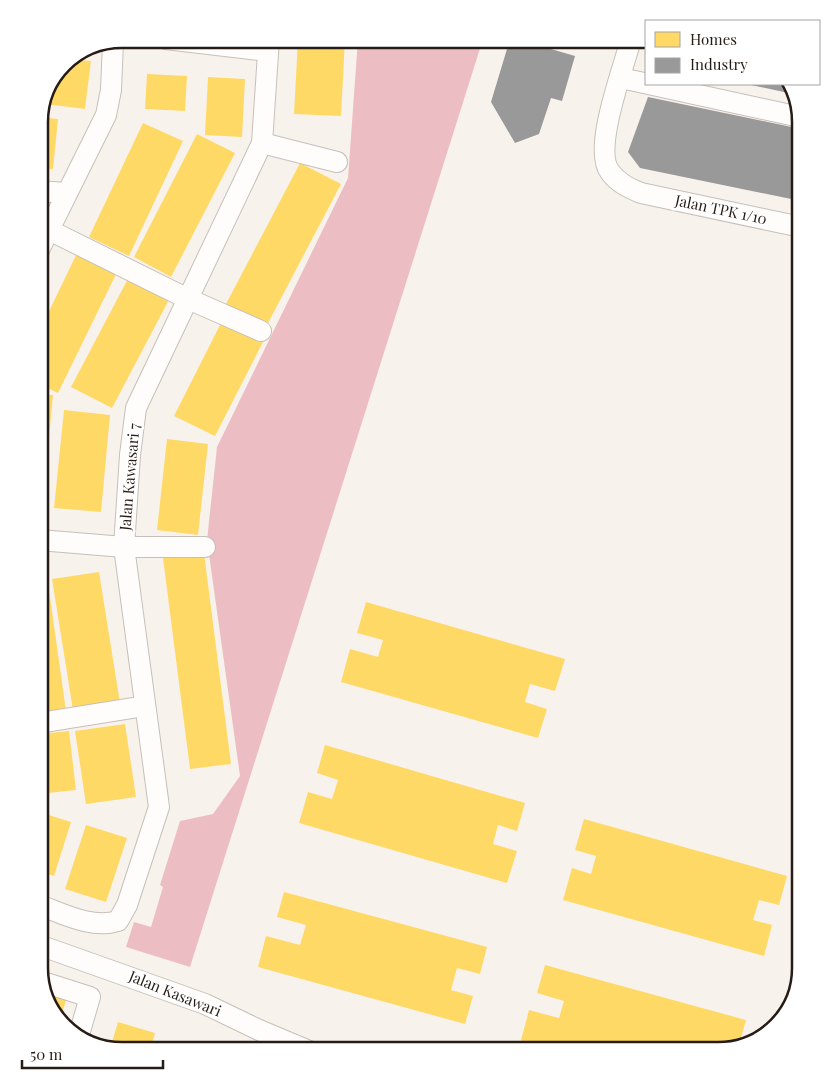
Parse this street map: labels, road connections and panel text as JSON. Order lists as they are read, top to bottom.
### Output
{
  "streets": {
    "street": ["Jalan TPK 1/10", "Jalan Kawasari 7", "Jalan Kasawari"]
  },
  "legend": ["Homes", "Industry"],
  "scale_bar": "50 m"
}
